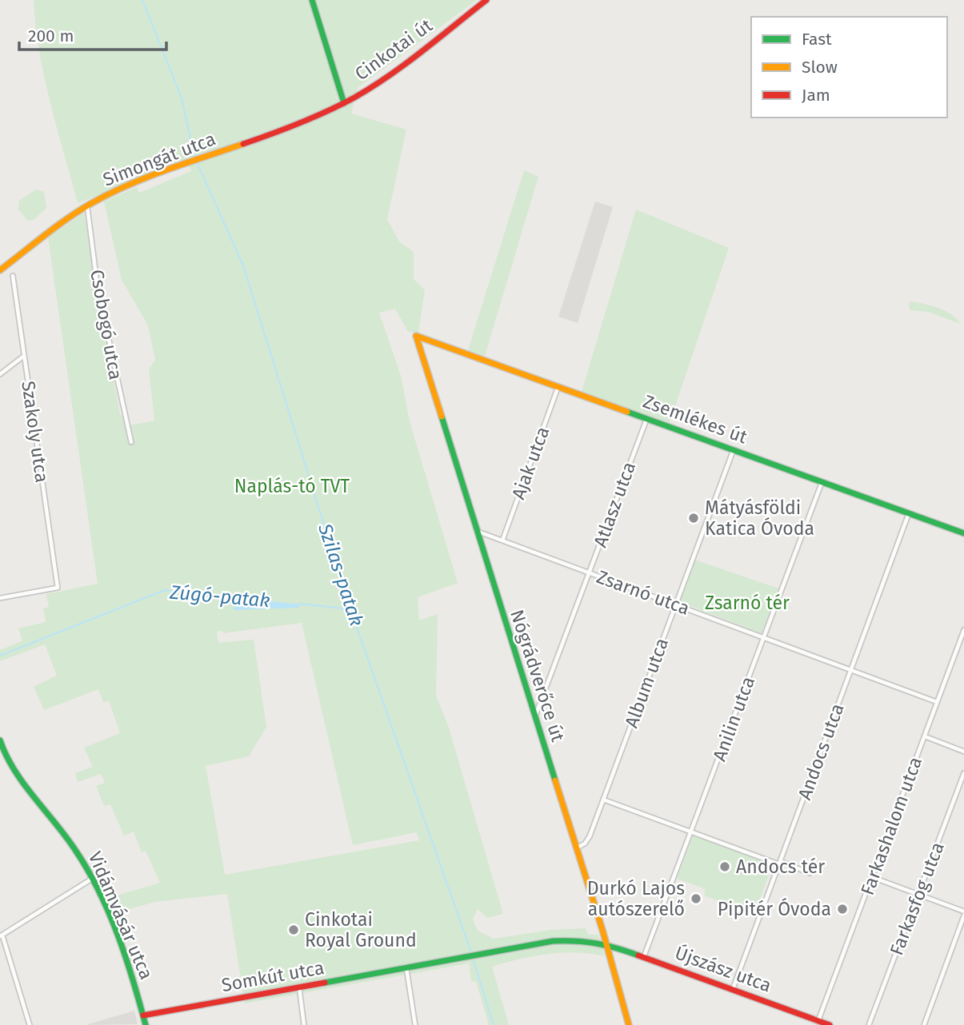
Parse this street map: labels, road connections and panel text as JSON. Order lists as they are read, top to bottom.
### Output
{
  "streets": {
    "street": [
      "Cinkotai út",
      "Simongát utca",
      "Csobogó utca",
      "Zsemlékes út",
      "Szakoly utca",
      "Ajak utca",
      "Atlasz utca",
      "Zsarnó utca",
      "Nógrádverőce út",
      "Album utca",
      "Anilin utca",
      "Andocs utca",
      "Farkashalom utca",
      "Farkasfog utca",
      "Vidámvásár utca",
      "Újszász utca",
      "Somkút utca"
    ]
  },
  "crossings": [
    ["Cinkotai út", "Simongát utca"],
    ["Simongát utca", "Csobogó utca"],
    ["Zsemlékes út", "Ajak utca"],
    ["Zsemlékes út", "Atlasz utca"],
    ["Zsemlékes út", "Nógrádverőce út"],
    ["Zsemlékes út", "Album utca"],
    ["Zsemlékes út", "Anilin utca"],
    ["Zsemlékes út", "Andocs utca"],
    ["Ajak utca", "Zsarnó utca"],
    ["Atlasz utca", "Zsarnó utca"],
    ["Atlasz utca", "Nógrádverőce út"],
    ["Zsarnó utca", "Nógrádverőce út"],
    ["Zsarnó utca", "Album utca"],
    ["Zsarnó utca", "Anilin utca"],
    ["Zsarnó utca", "Andocs utca"],
    ["Zsarnó utca", "Farkashalom utca"],
    ["Nógrádverőce út", "Album utca"],
    ["Nógrádverőce út", "Újszász utca"],
    ["Nógrádverőce út", "Somkút utca"],
    ["Anilin utca", "Újszász utca"],
    ["Andocs utca", "Újszász utca"],
    ["Farkashalom utca", "Újszász utca"],
    ["Vidámvásár utca", "Somkút utca"],
    ["Újszász utca", "Somkút utca"]
  ],
  "water": ["Szilas-patak", "Zúgó-patak"],
  "parks": ["Naplás-tó TVT", "Zsarnó tér"],
  "places": [
    "Mátyásföldi Katica Óvoda",
    "Andocs tér",
    "Durkó Lajos autószerelő",
    "Pipitér Óvoda",
    "Cinkotai Royal Ground"
  ],
  "legend": ["Fast", "Slow", "Jam"],
  "scale_bar": "200 m"
}
